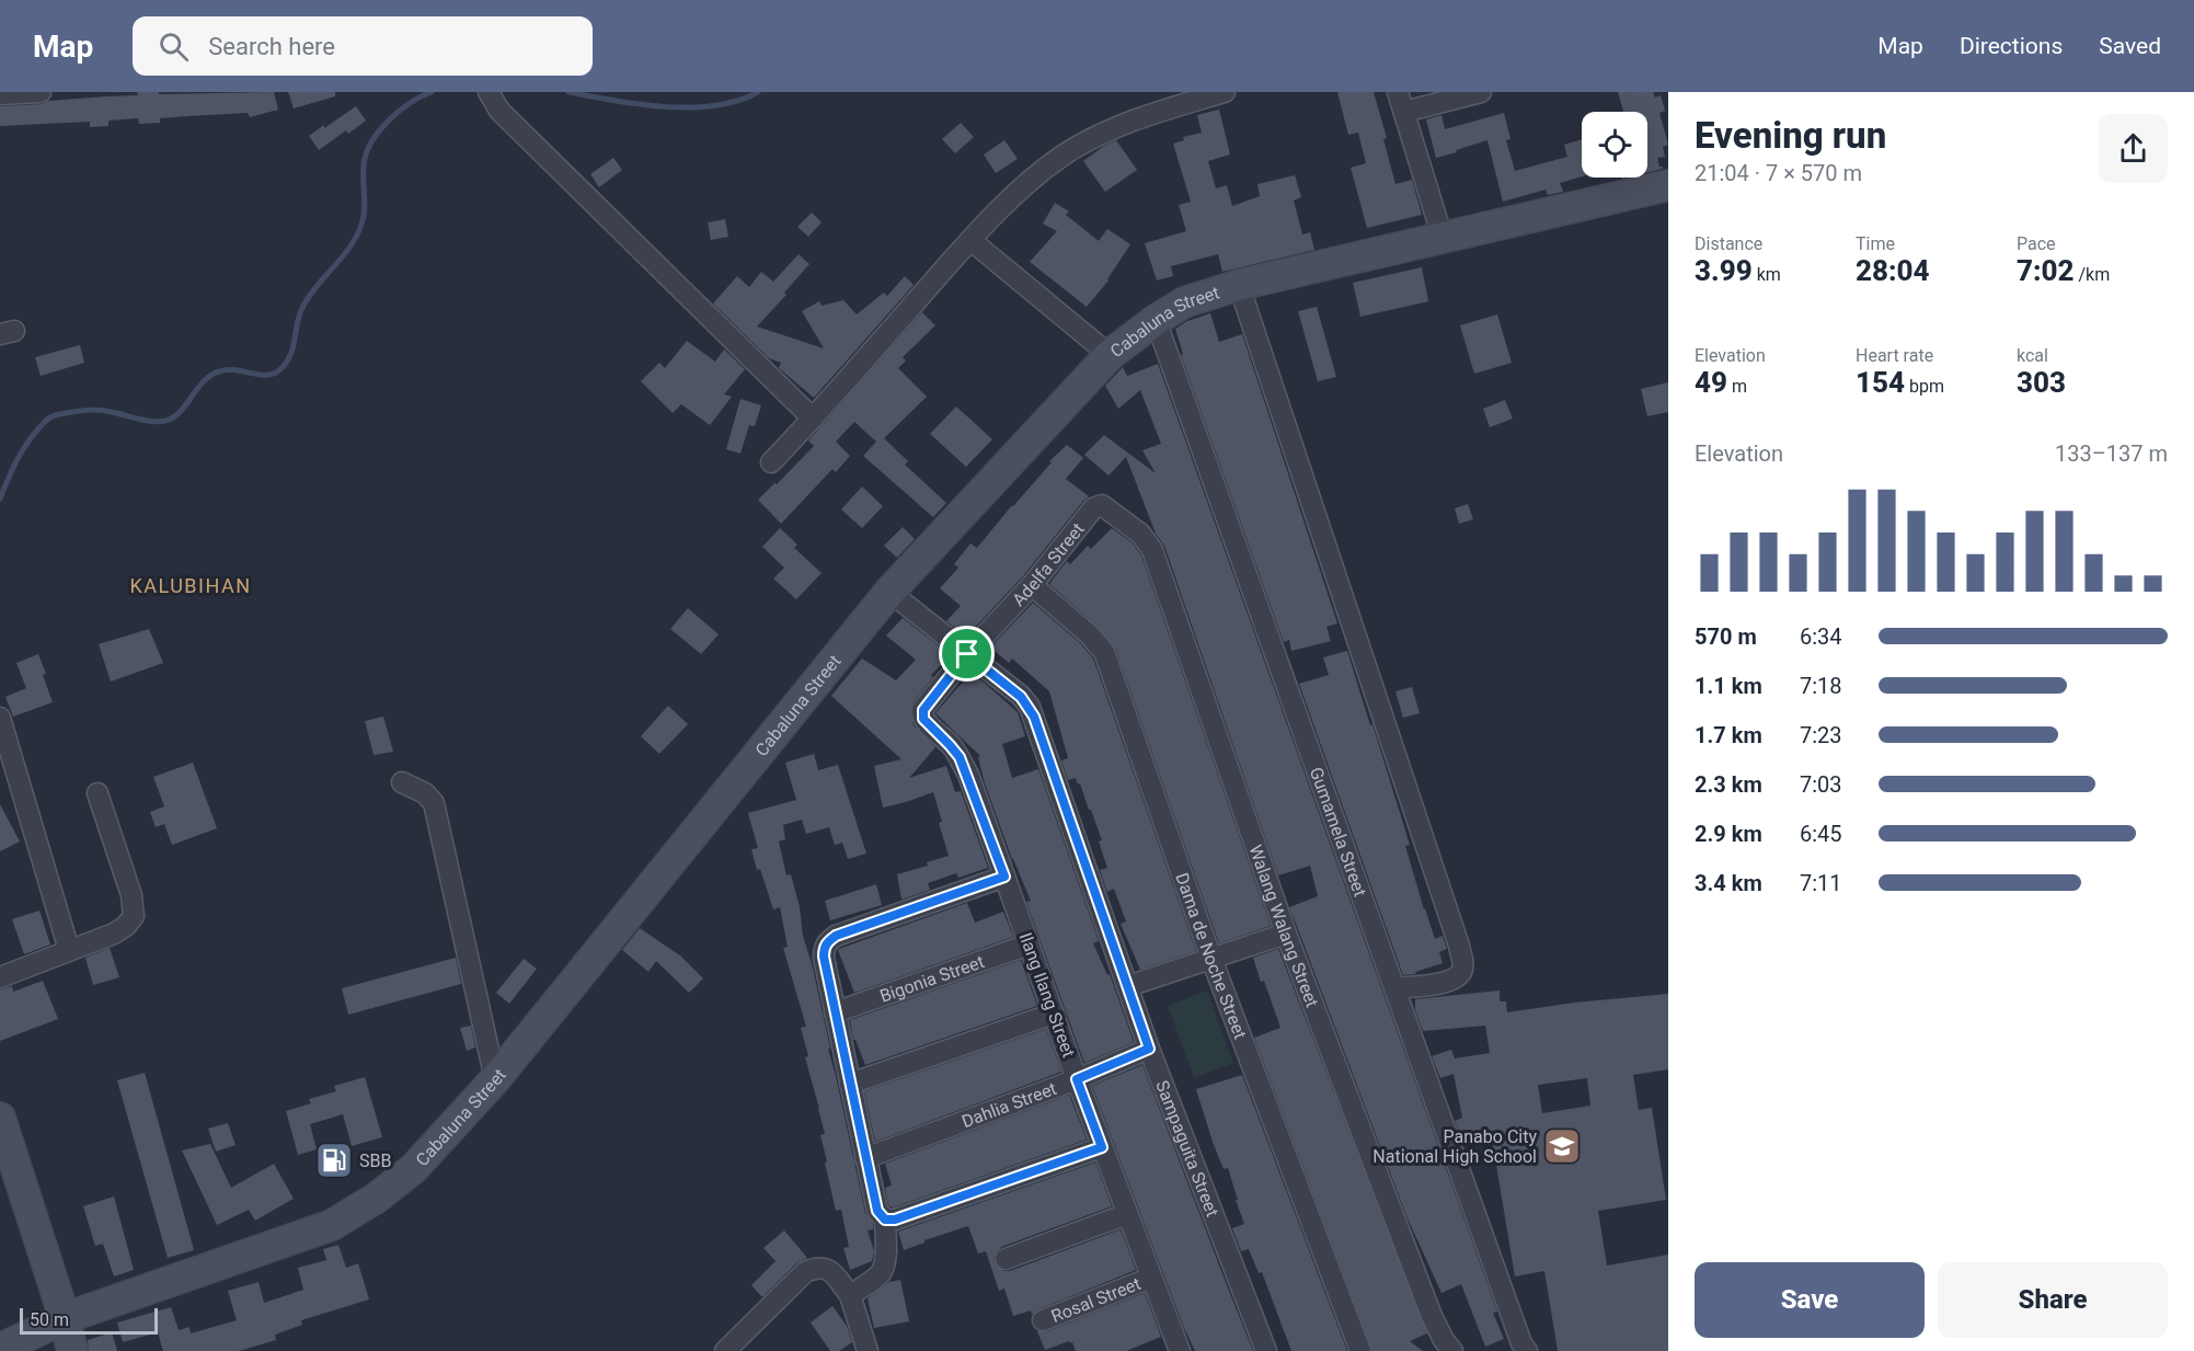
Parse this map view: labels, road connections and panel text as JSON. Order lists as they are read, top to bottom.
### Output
{
  "streets": {
    "main road": ["Cabaluna Street"],
    "street": [
      "Adelfa Street",
      "Gumamela Street",
      "Walang Walang Street",
      "Dama de Noche Street",
      "Bigonia Street",
      "Ilang Ilang Street",
      "Dahlia Street",
      "Sampaguita Street",
      "Rosal Street"
    ]
  },
  "crossings": [
    ["Cabaluna Street", "Gumamela Street"],
    ["Cabaluna Street", "Sampaguita Street"],
    ["Adelfa Street", "Walang Walang Street"],
    ["Adelfa Street", "Dama de Noche Street"],
    ["Adelfa Street", "Ilang Ilang Street"],
    ["Adelfa Street", "Sampaguita Street"],
    ["Bigonia Street", "Ilang Ilang Street"],
    ["Ilang Ilang Street", "Dahlia Street"],
    ["Ilang Ilang Street", "Rosal Street"],
    ["Dahlia Street", "Sampaguita Street"]
  ],
  "districts": ["KALUBIHAN"],
  "places": {
    "school or university": ["Panabo City National High School"],
    "fuel station": ["SBB"]
  },
  "scale_bar": "50 m",
  "page": {
    "header": "Map",
    "search": "Search here",
    "nav": ["Map", "Directions", "Saved"],
    "heading": ["Evening run", "21:04 · 7 × 570 m"],
    "stats": [
      ["Distance", "3.99 km"],
      ["Time", "28:04"],
      ["Pace", "7:02 /km"],
      ["Elevation", "49 m"],
      ["Heart rate", "154 bpm"],
      ["kcal", "303"]
    ],
    "chart": ["Elevation", "133–137 m"],
    "list": [
      {
        "name": "570 m",
        "note": "6:34"
      },
      {
        "name": "1.1 km",
        "note": "7:18"
      },
      {
        "name": "1.7 km",
        "note": "7:23"
      },
      {
        "name": "2.3 km",
        "note": "7:03"
      },
      {
        "name": "2.9 km",
        "note": "6:45"
      },
      {
        "name": "3.4 km",
        "note": "7:11"
      }
    ],
    "buttons": ["Save", "Share"],
    "scale": "50 m"
  }
}
